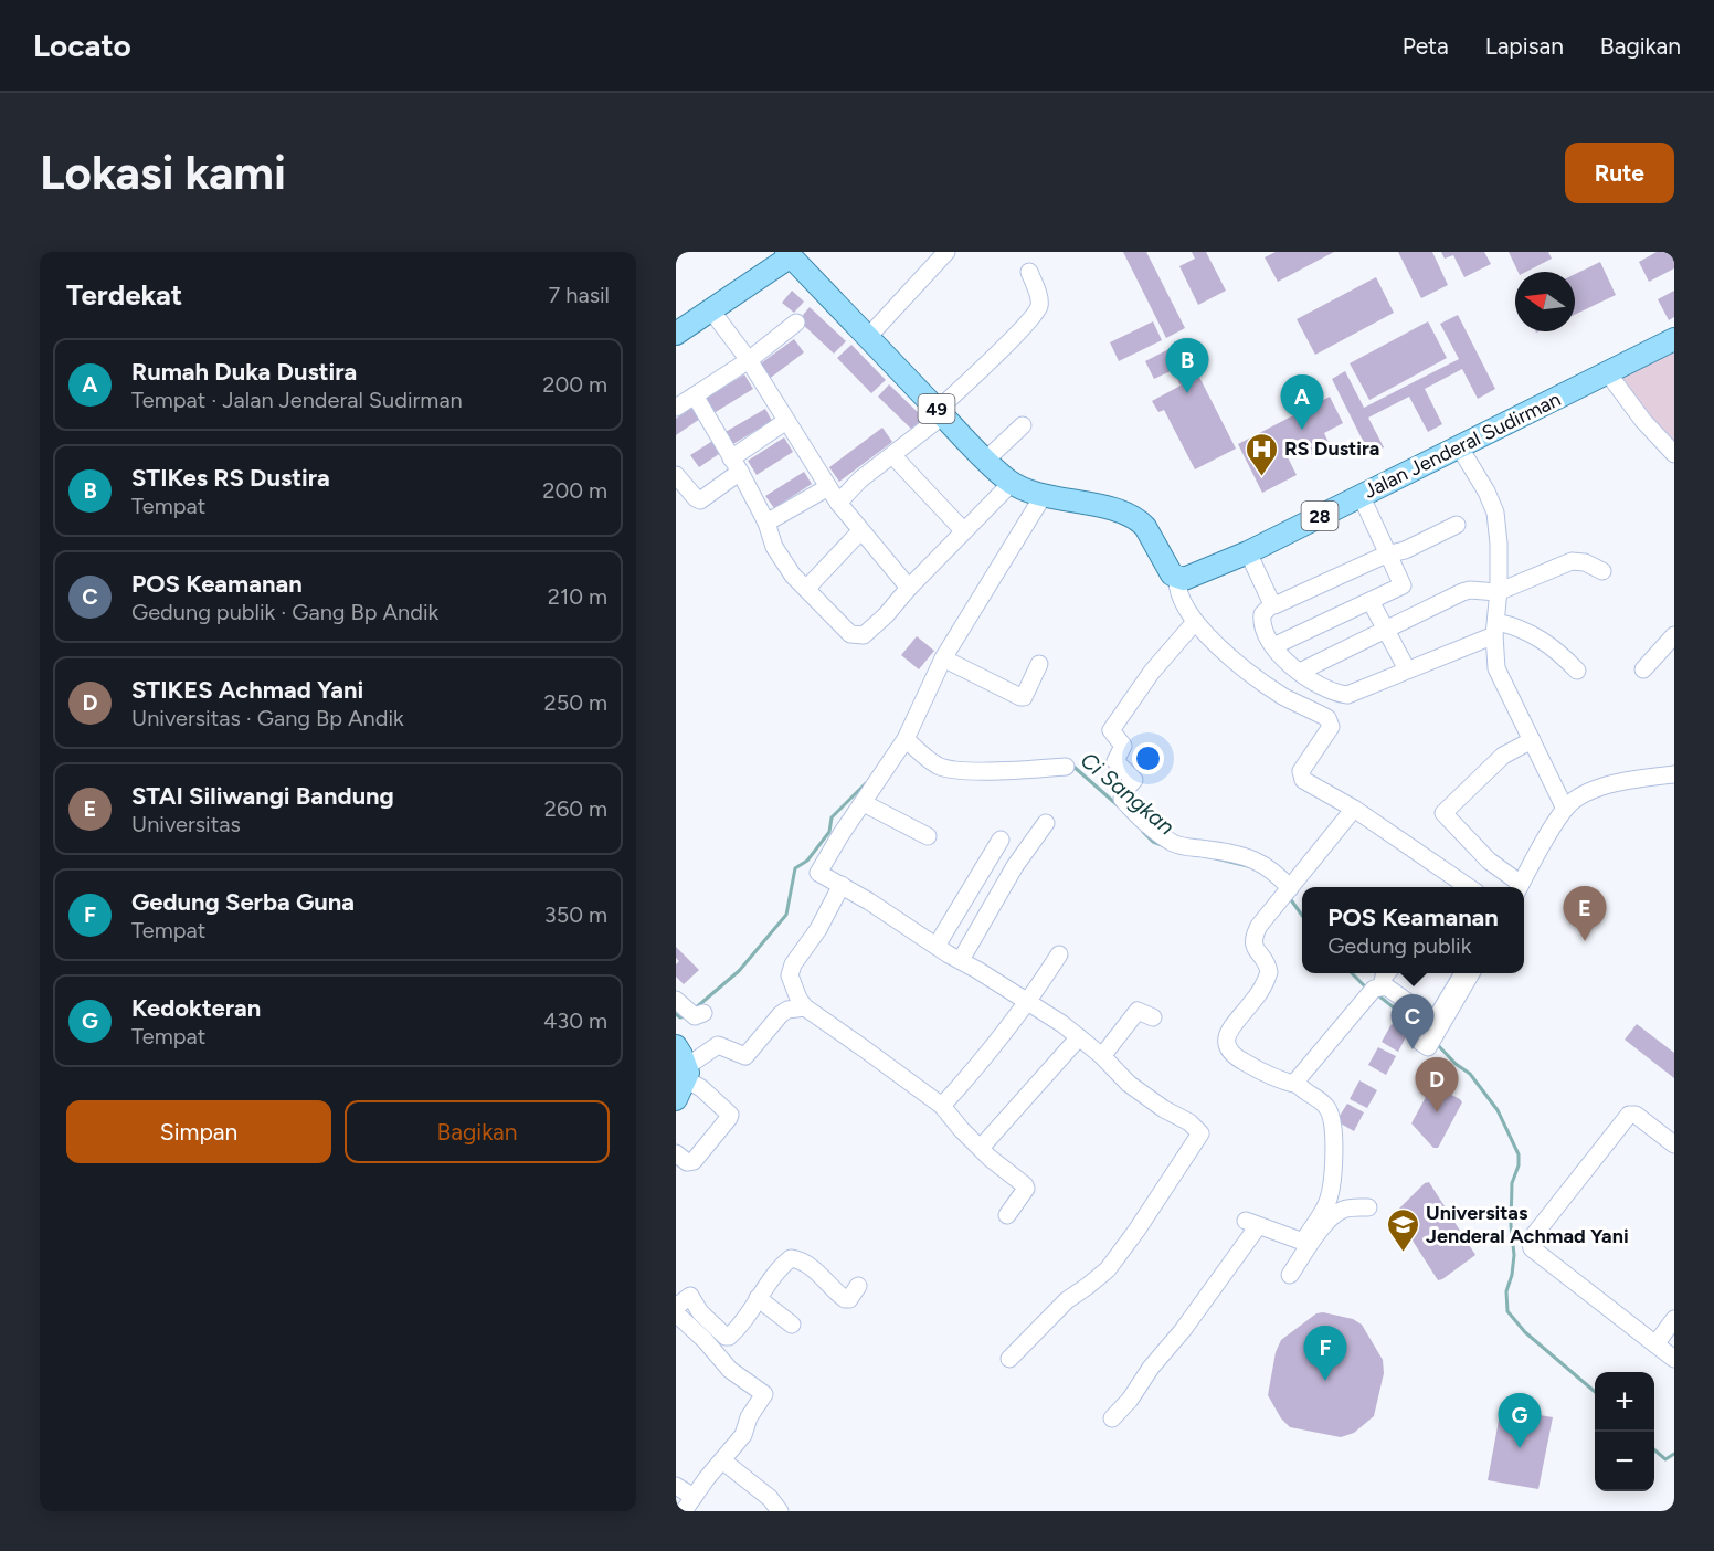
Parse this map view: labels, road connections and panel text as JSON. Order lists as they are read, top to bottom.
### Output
{
  "streets": {
    "main road": ["49", "Jalan Jenderal Sudirman", "28"]
  },
  "crossings": [
    ["49", "Jalan Jenderal Sudirman"]
  ],
  "water": ["Ci Sangkan"],
  "places": {
    "hospital": ["RS Dustira"],
    "school or university": ["Universitas Jenderal Achmad Yani"]
  },
  "north": "left",
  "page": {
    "header": "Locato",
    "nav": ["Peta", "Lapisan", "Bagikan"],
    "buttons": [
      "Rute",
      ["Simpan", "Bagikan"]
    ],
    "title": "Lokasi kami",
    "heading": ["Terdekat", "7 hasil"],
    "list": [
      {
        "mark": "A",
        "name": "Rumah Duka Dustira",
        "note": "Tempat · Jalan Jenderal Sudirman",
        "value": "200 m"
      },
      {
        "mark": "B",
        "name": "STIKes RS Dustira",
        "note": "Tempat",
        "value": "200 m"
      },
      {
        "mark": "C",
        "name": "POS Keamanan",
        "note": "Gedung publik · Gang Bp Andik",
        "value": "210 m"
      },
      {
        "mark": "D",
        "name": "STIKES Achmad Yani",
        "note": "Universitas · Gang Bp Andik",
        "value": "250 m"
      },
      {
        "mark": "E",
        "name": "STAI Siliwangi Bandung",
        "note": "Universitas",
        "value": "260 m"
      },
      {
        "mark": "F",
        "name": "Gedung Serba Guna",
        "note": "Tempat",
        "value": "350 m"
      },
      {
        "mark": "G",
        "name": "Kedokteran",
        "note": "Tempat",
        "value": "430 m"
      }
    ],
    "pins": [
      "B",
      "A",
      "E",
      "C",
      "D",
      "F",
      "G"
    ],
    "popup": ["POS Keamanan", "Gedung publik"],
    "map_buttons": ["+", "−"]
  }
}
